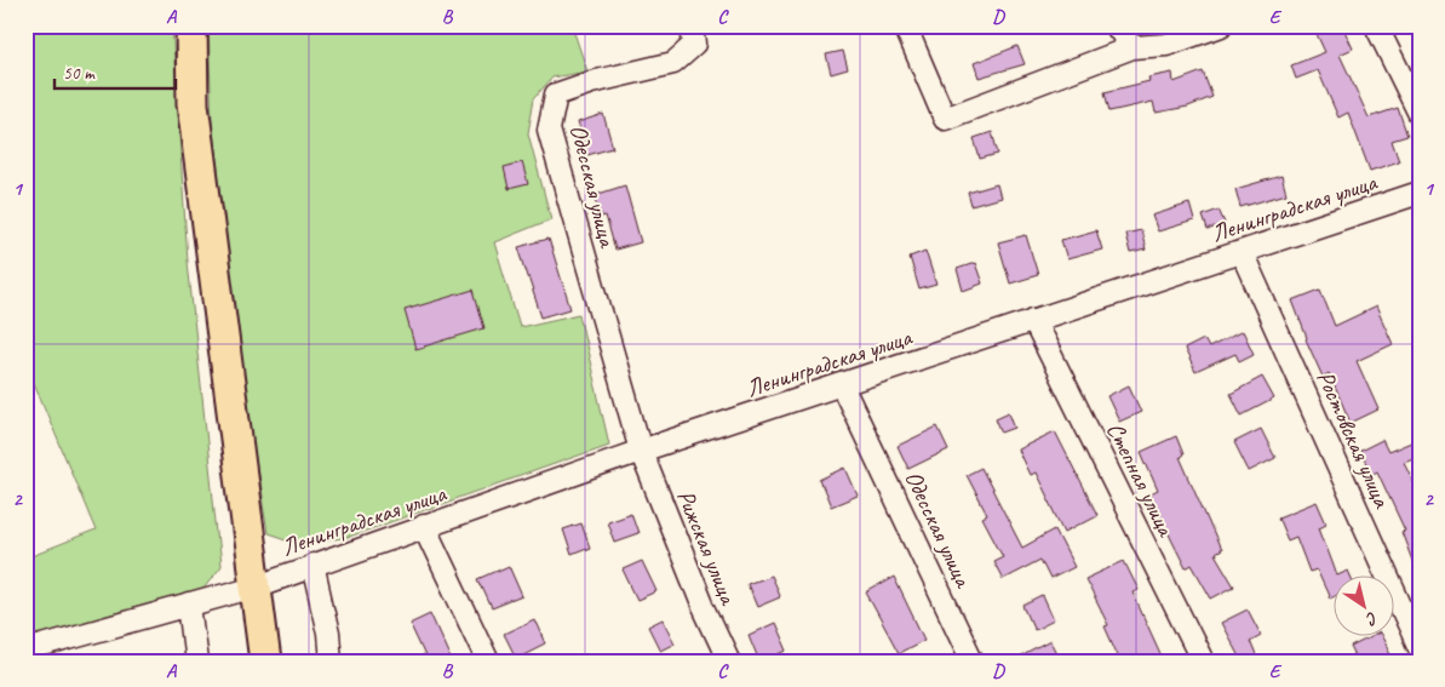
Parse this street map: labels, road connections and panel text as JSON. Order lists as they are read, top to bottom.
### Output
{
  "streets": {
    "street": [
      "Одесская улица",
      "Ленинградская улица",
      "Ростовская улица",
      "Степная улица",
      "Рижская улица"
    ]
  },
  "crossings": [
    ["Одесская улица", "Ленинградская улица"],
    ["Одесская улица", "Рижская улица"],
    ["Ленинградская улица", "Ростовская улица"],
    ["Ленинградская улица", "Степная улица"],
    ["Ленинградская улица", "Рижская улица"]
  ],
  "scale_bar": "50 m",
  "north": "bottom right",
  "grid": {
    "columns": [
      "A",
      "B",
      "C",
      "D",
      "E"
    ],
    "rows": ["1", "2"]
  }
}
